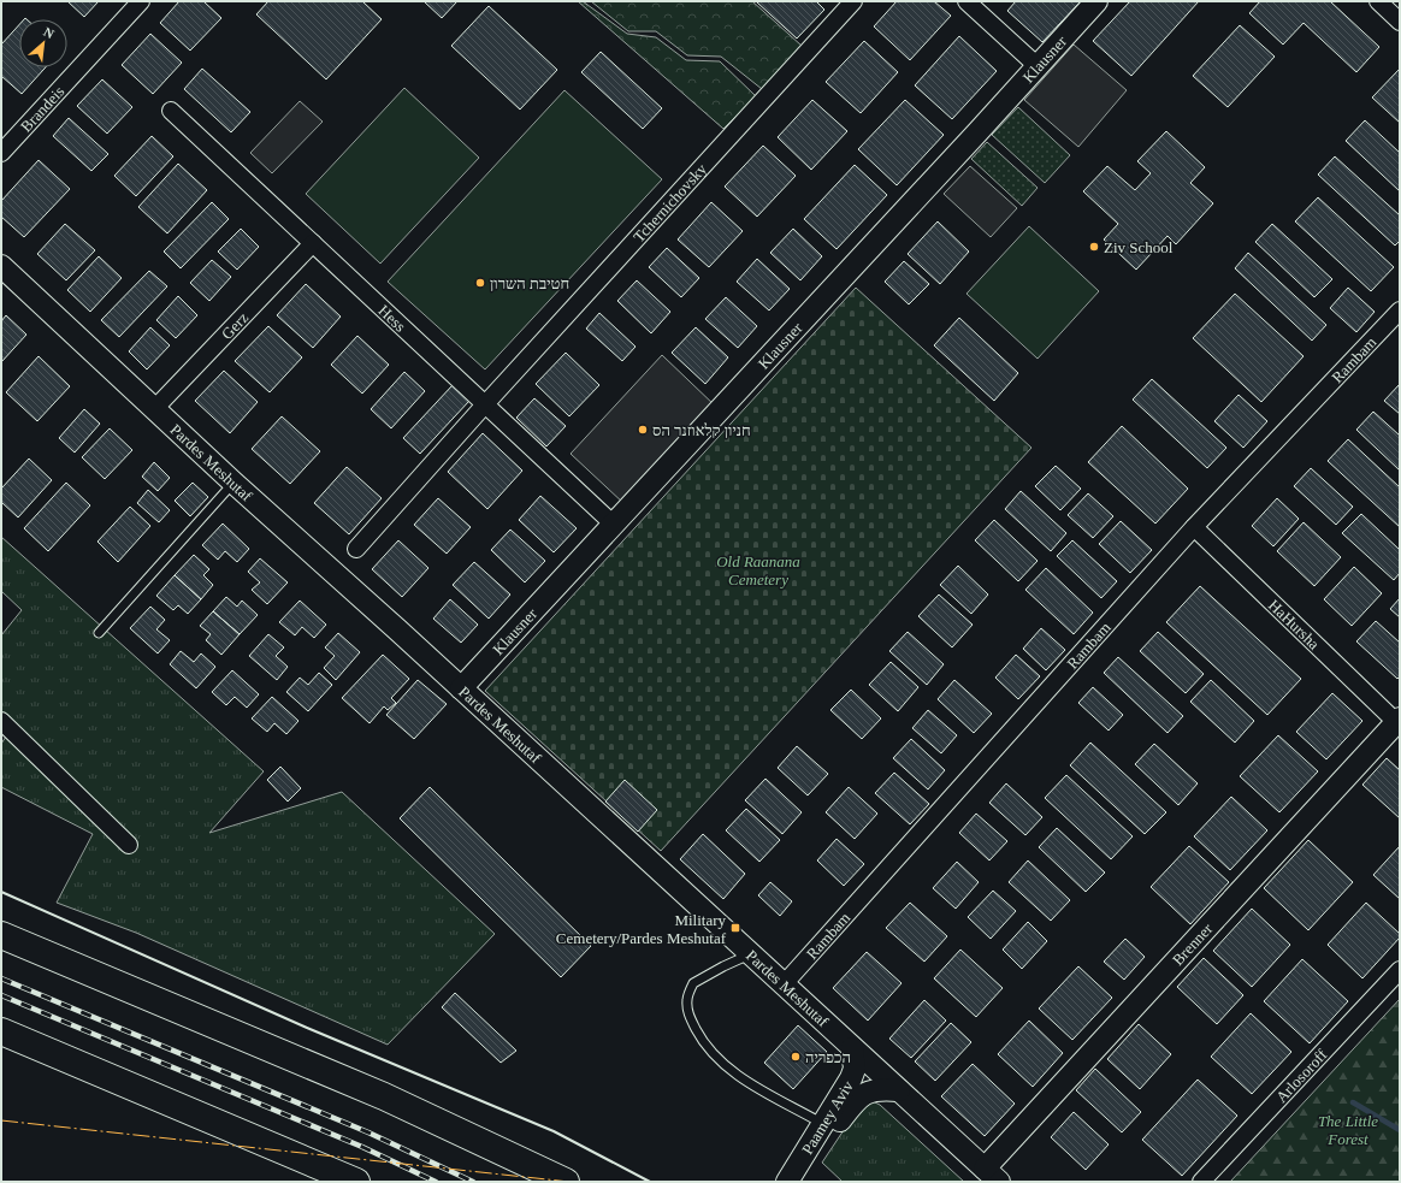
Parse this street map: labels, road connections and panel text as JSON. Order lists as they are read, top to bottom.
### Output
{
  "streets": {
    "street": [
      "Klausner",
      "Brandeis",
      "Tchernichovsky",
      "Hess",
      "Gerz",
      "Rambam",
      "Pardes Meshutaf",
      "HaHursha",
      "Brenner",
      "Arlosoroff",
      "Paamey Aviv"
    ]
  },
  "crossings": [
    ["Klausner", "Hess"],
    ["Klausner", "Pardes Meshutaf"],
    ["Tchernichovsky", "Hess"],
    ["Hess", "Gerz"],
    ["Gerz", "Pardes Meshutaf"],
    ["Rambam", "Pardes Meshutaf"],
    ["Rambam", "HaHursha"],
    ["Pardes Meshutaf", "Brenner"],
    ["Pardes Meshutaf", "Paamey Aviv"],
    ["HaHursha", "Brenner"]
  ],
  "parks": ["Old Raanana Cemetery", "The Little Forest"],
  "places": {
    "other": [
      "Ziv School",
      "חטיבת השרון",
      "חניון קלאוזנר הס",
      "הכפריה"
    ],
    "transit": ["Military Cemetery/Pardes Meshutaf"]
  },
  "north": "top right"
}
